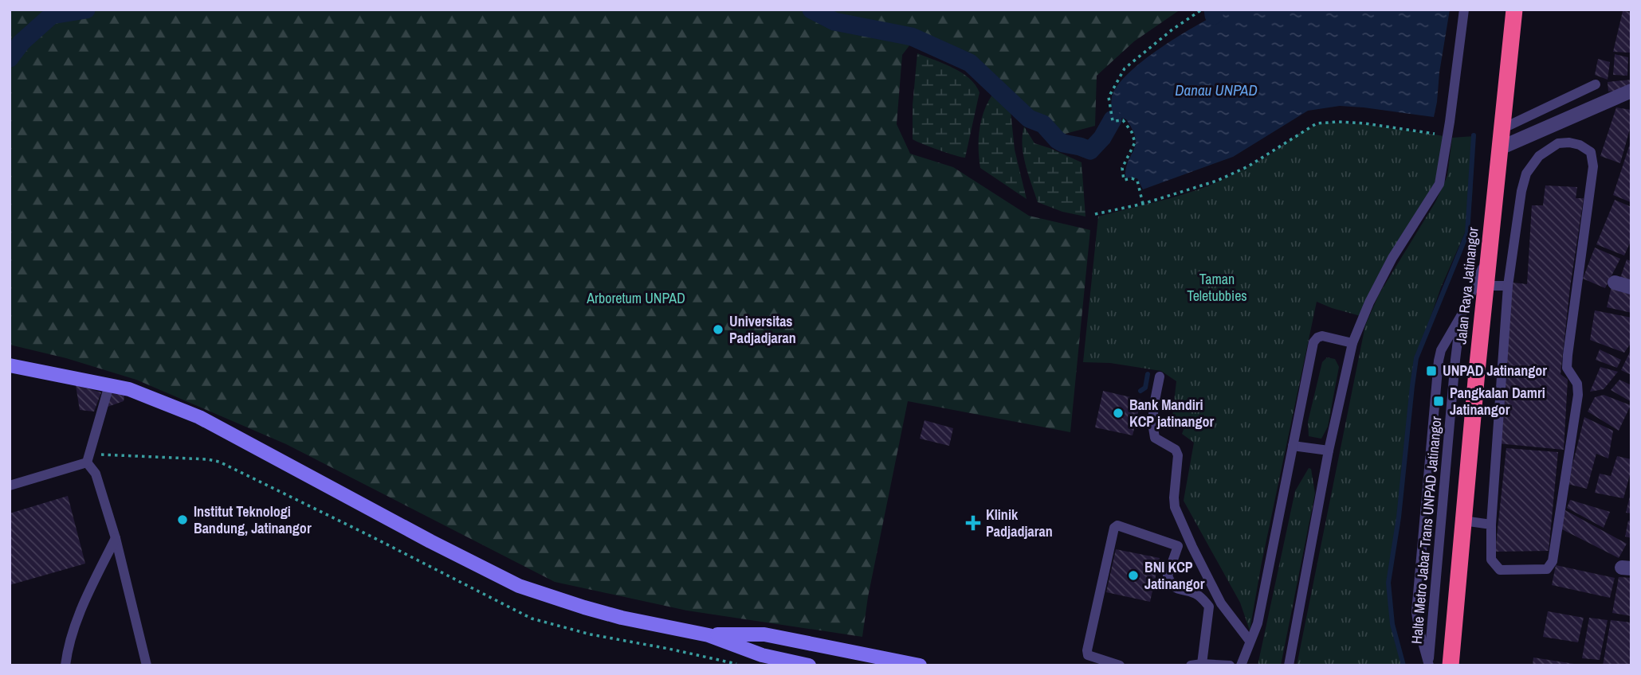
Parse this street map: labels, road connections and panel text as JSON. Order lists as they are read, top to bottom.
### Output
{
  "streets": {
    "highway": ["Jalan Raya Jatinangor"],
    "lane": ["Halte Metro Jabar Trans UNPAD Jatinangor"]
  },
  "water": ["Danau UNPAD"],
  "parks": ["Taman Teletubbies", "Arboretum UNPAD"],
  "places": {
    "other": [
      "Universitas Padjadjaran",
      "Bank Mandiri KCP jatinangor",
      "Institut Teknologi Bandung, Jatinangor",
      "BNI KCP Jatinangor"
    ],
    "transit": ["UNPAD Jatinangor", "Pangkalan Damri Jatinangor"],
    "health": ["Klinik Padjadjaran"]
  }
}
